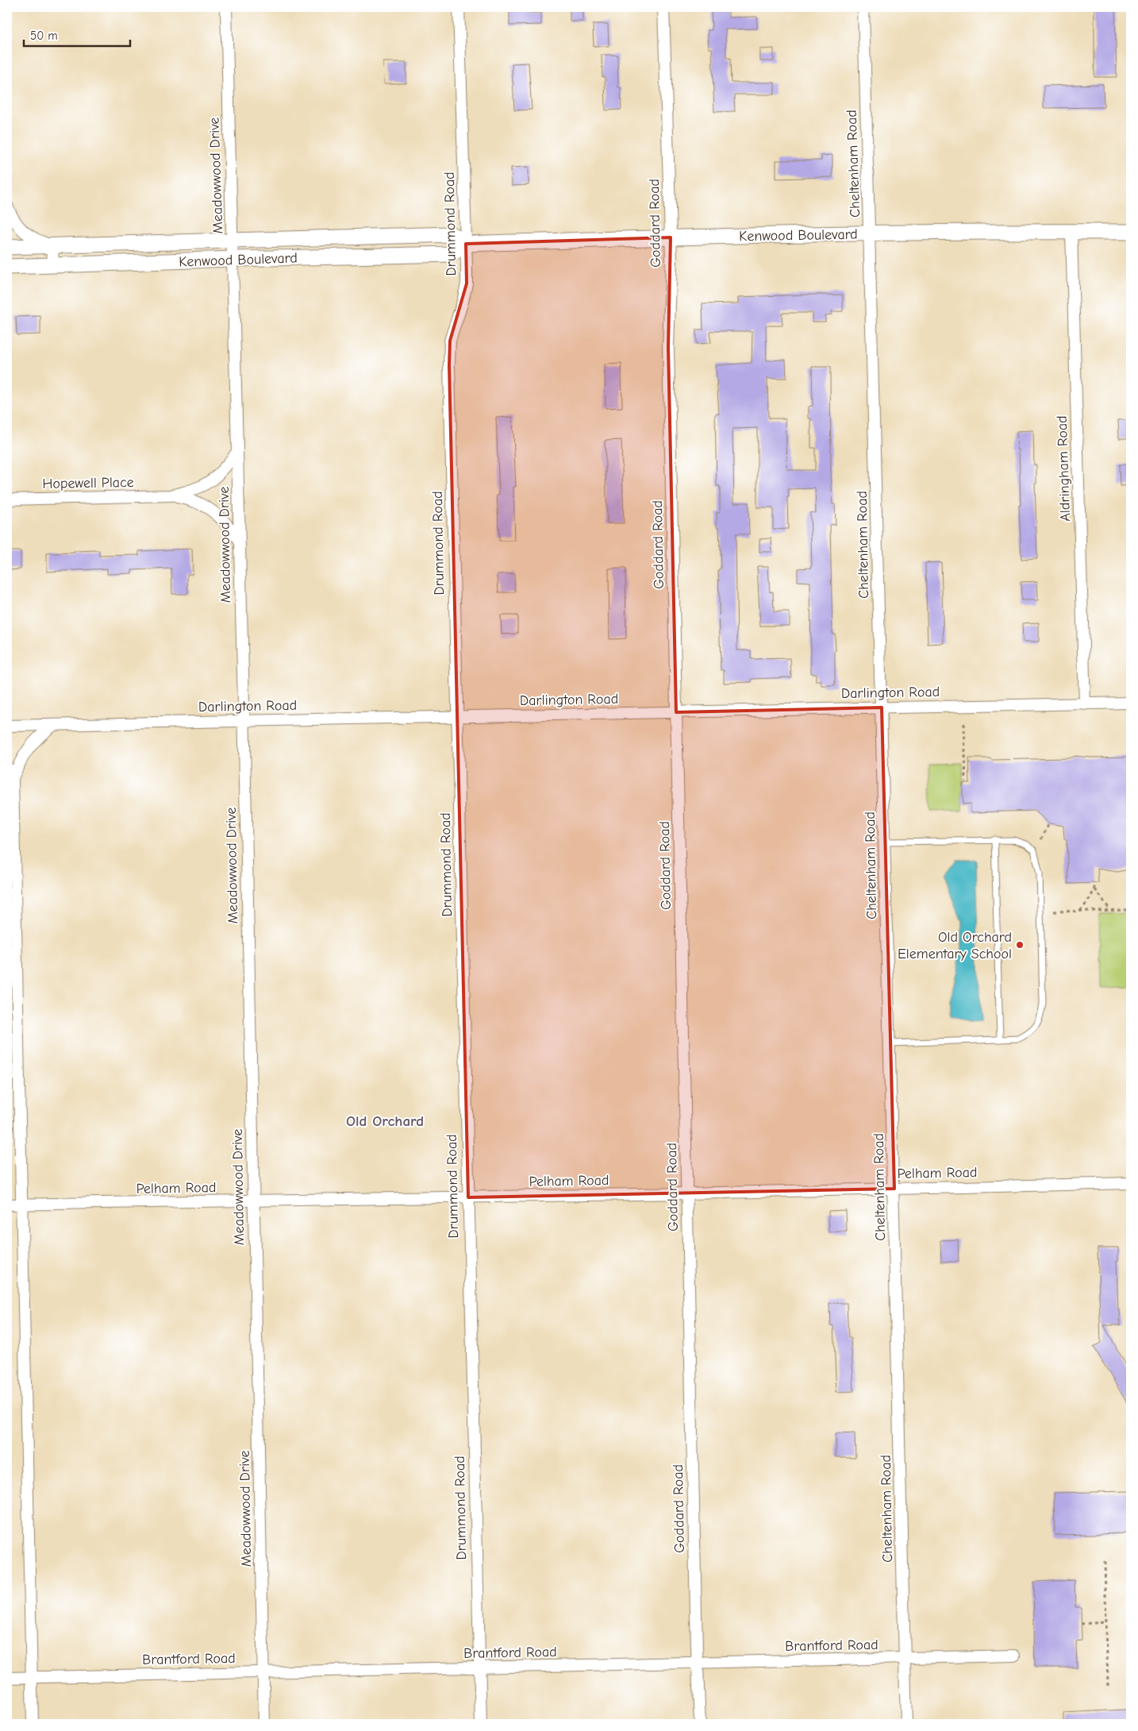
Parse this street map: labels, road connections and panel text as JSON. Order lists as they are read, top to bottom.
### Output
{
  "streets": {
    "street": [
      "Cheltenham Road",
      "Meadowwood Drive",
      "Goddard Road",
      "Drummond Road",
      "Kenwood Boulevard",
      "Aldringham Road",
      "Hopewell Place",
      "Darlington Road",
      "Pelham Road",
      "Brantford Road"
    ]
  },
  "crossings": [
    ["Cheltenham Road", "Kenwood Boulevard"],
    ["Cheltenham Road", "Darlington Road"],
    ["Cheltenham Road", "Pelham Road"],
    ["Cheltenham Road", "Brantford Road"],
    ["Meadowwood Drive", "Kenwood Boulevard"],
    ["Meadowwood Drive", "Hopewell Place"],
    ["Meadowwood Drive", "Darlington Road"],
    ["Meadowwood Drive", "Pelham Road"],
    ["Meadowwood Drive", "Brantford Road"],
    ["Goddard Road", "Kenwood Boulevard"],
    ["Goddard Road", "Darlington Road"],
    ["Goddard Road", "Pelham Road"],
    ["Goddard Road", "Brantford Road"],
    ["Drummond Road", "Kenwood Boulevard"],
    ["Drummond Road", "Darlington Road"],
    ["Drummond Road", "Pelham Road"],
    ["Drummond Road", "Brantford Road"],
    ["Kenwood Boulevard", "Aldringham Road"],
    ["Aldringham Road", "Darlington Road"]
  ],
  "districts": ["Old Orchard"],
  "places": ["Old Orchard Elementary School"],
  "scale_bar": "50 m"
}
